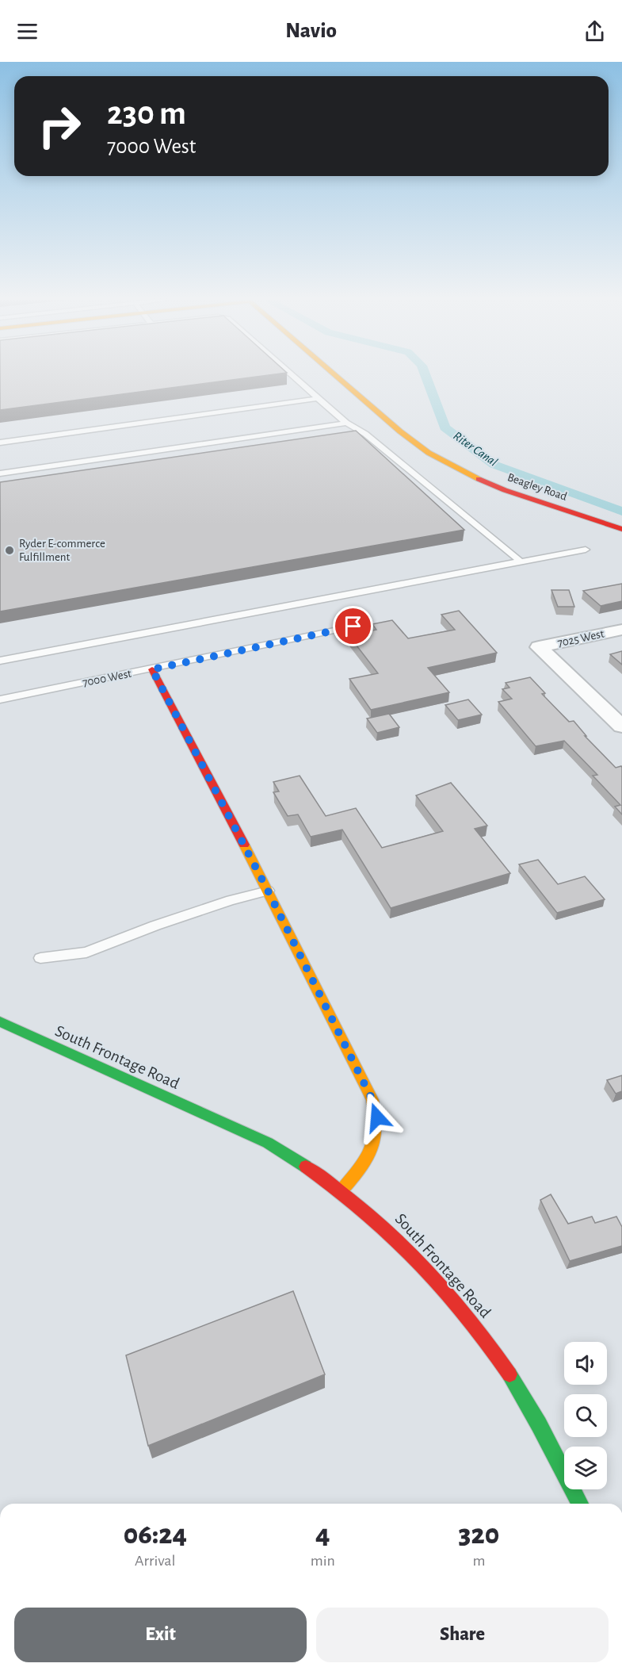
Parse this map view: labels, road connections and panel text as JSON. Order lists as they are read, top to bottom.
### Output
{
  "streets": {
    "street": ["Beagley Road", "7025 West", "South Frontage Road"],
    "lane": ["7000 West"]
  },
  "water": ["Riter Canal"],
  "places": ["Ryder E-commerce Fulfillment"],
  "page": {
    "header": "Navio",
    "turn": ["230 m", "7000 West"],
    "eta": [
      "06:24",
      "Arrival",
      "4",
      "min",
      "320",
      "m"
    ],
    "buttons": ["Exit", "Share"]
  }
}
